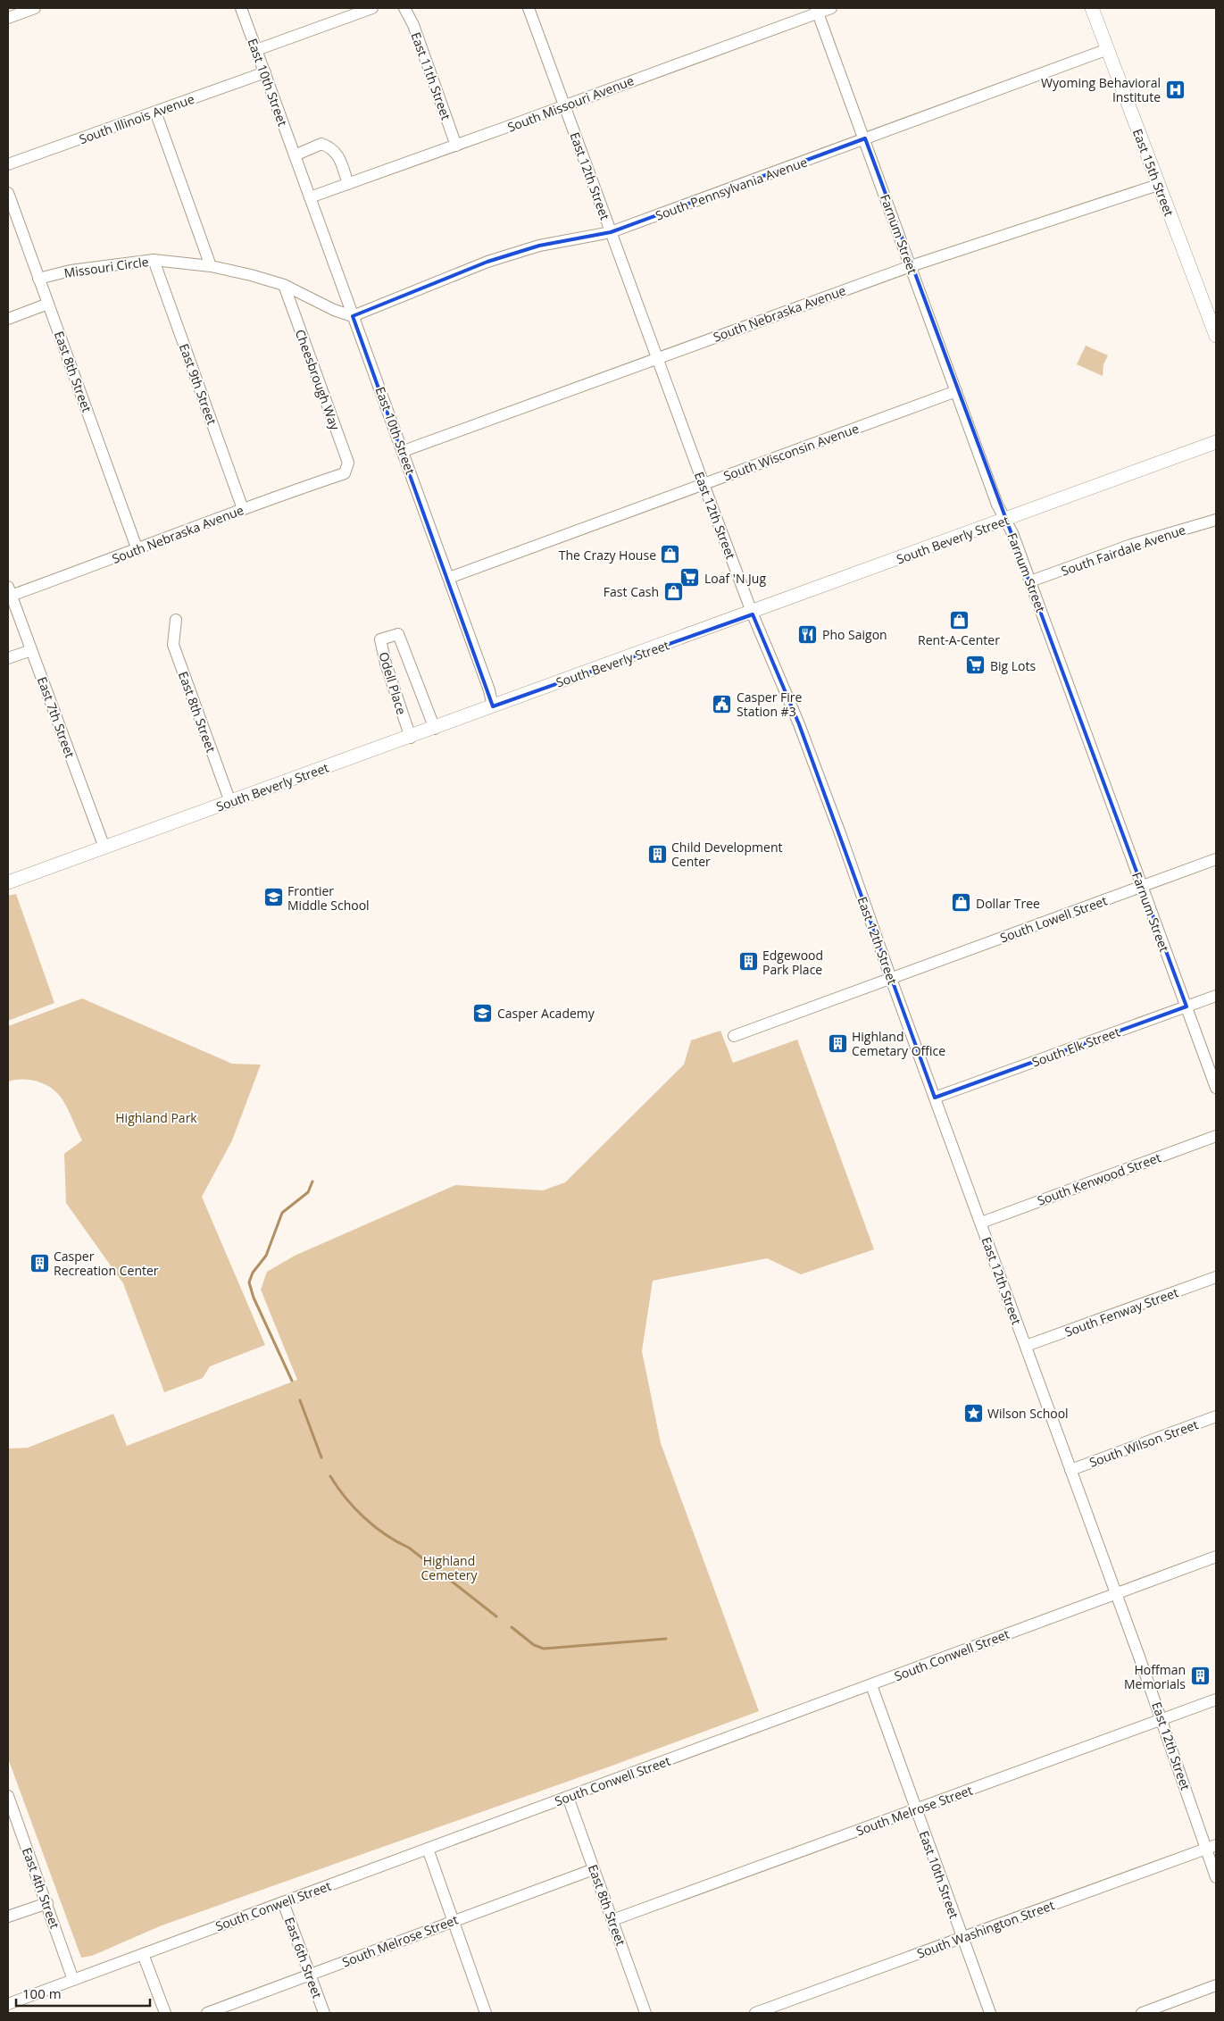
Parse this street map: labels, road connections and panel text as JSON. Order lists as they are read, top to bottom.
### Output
{
  "streets": {
    "main road": ["East 15th Street", "South Beverly Street"],
    "street": [
      "East 11th Street",
      "East 10th Street",
      "South Missouri Avenue",
      "South Illinois Avenue",
      "East 12th Street",
      "South Pennsylvania Avenue",
      "Farnum Street",
      "Missouri Circle",
      "South Nebraska Avenue",
      "East 8th Street",
      "Cheesbrough Way",
      "East 9th Street",
      "South Wisconsin Avenue",
      "South Fairdale Avenue",
      "Odell Place",
      "East 7th Street",
      "South Lowell Street",
      "South Elk Street",
      "South Kenwood Street",
      "South Fenway Street",
      "South Wilson Street",
      "South Conwell Street",
      "South Melrose Street",
      "East 4th Street",
      "South Washington Street",
      "East 6th Street"
    ]
  },
  "crossings": [
    ["East 11th Street", "South Missouri Avenue"],
    ["East 10th Street", "South Missouri Avenue"],
    ["East 10th Street", "South Illinois Avenue"],
    ["East 10th Street", "South Pennsylvania Avenue"],
    ["East 10th Street", "Missouri Circle"],
    ["East 10th Street", "South Nebraska Avenue"],
    ["East 10th Street", "South Wisconsin Avenue"],
    ["East 10th Street", "South Beverly Street"],
    ["East 10th Street", "South Conwell Street"],
    ["East 10th Street", "South Melrose Street"],
    ["East 10th Street", "South Washington Street"],
    ["South Missouri Avenue", "East 12th Street"],
    ["South Missouri Avenue", "Farnum Street"],
    ["East 15th Street", "South Pennsylvania Avenue"],
    ["East 15th Street", "South Nebraska Avenue"],
    ["East 12th Street", "South Pennsylvania Avenue"],
    ["East 12th Street", "South Nebraska Avenue"],
    ["East 12th Street", "South Wisconsin Avenue"],
    ["East 12th Street", "South Beverly Street"],
    ["East 12th Street", "South Lowell Street"],
    ["East 12th Street", "South Elk Street"],
    ["East 12th Street", "South Kenwood Street"],
    ["East 12th Street", "South Fenway Street"],
    ["East 12th Street", "South Wilson Street"],
    ["East 12th Street", "South Conwell Street"],
    ["East 12th Street", "South Melrose Street"],
    ["East 12th Street", "South Washington Street"],
    ["South Pennsylvania Avenue", "Farnum Street"],
    ["South Pennsylvania Avenue", "Missouri Circle"],
    ["Farnum Street", "South Nebraska Avenue"],
    ["Farnum Street", "South Wisconsin Avenue"],
    ["Farnum Street", "South Beverly Street"],
    ["Farnum Street", "South Fairdale Avenue"],
    ["Farnum Street", "South Lowell Street"],
    ["Farnum Street", "South Elk Street"],
    ["Missouri Circle", "East 8th Street"],
    ["Missouri Circle", "Cheesbrough Way"],
    ["Missouri Circle", "East 9th Street"],
    ["South Nebraska Avenue", "East 8th Street"],
    ["South Nebraska Avenue", "Cheesbrough Way"],
    ["South Nebraska Avenue", "East 9th Street"],
    ["South Nebraska Avenue", "East 7th Street"],
    ["East 8th Street", "South Beverly Street"],
    ["East 8th Street", "South Conwell Street"],
    ["East 8th Street", "South Melrose Street"],
    ["South Beverly Street", "Odell Place"],
    ["South Beverly Street", "East 7th Street"],
    ["South Conwell Street", "East 4th Street"],
    ["South Conwell Street", "East 6th Street"],
    ["South Melrose Street", "East 6th Street"]
  ],
  "parks": ["Highland Park", "Highland Cemetery"],
  "places": {
    "hospital": ["Wyoming Behavioral Institute"],
    "shop": [
      "The Crazy House",
      "Fast Cash",
      "Rent-A-Center",
      "Dollar Tree"
    ],
    "supermarket": ["Loaf 'N Jug", "Big Lots"],
    "restaurant": ["Pho Saigon"],
    "public building": ["Casper Fire Station #3"],
    "building": [
      "Child Development Center",
      "Edgewood Park Place",
      "Highland Cemetary Office",
      "Casper Recreation Center",
      "Hoffman Memorials"
    ],
    "school or university": ["Frontier Middle School", "Casper Academy"],
    "place": ["Wilson School"]
  },
  "scale_bar": "100 m"
}
